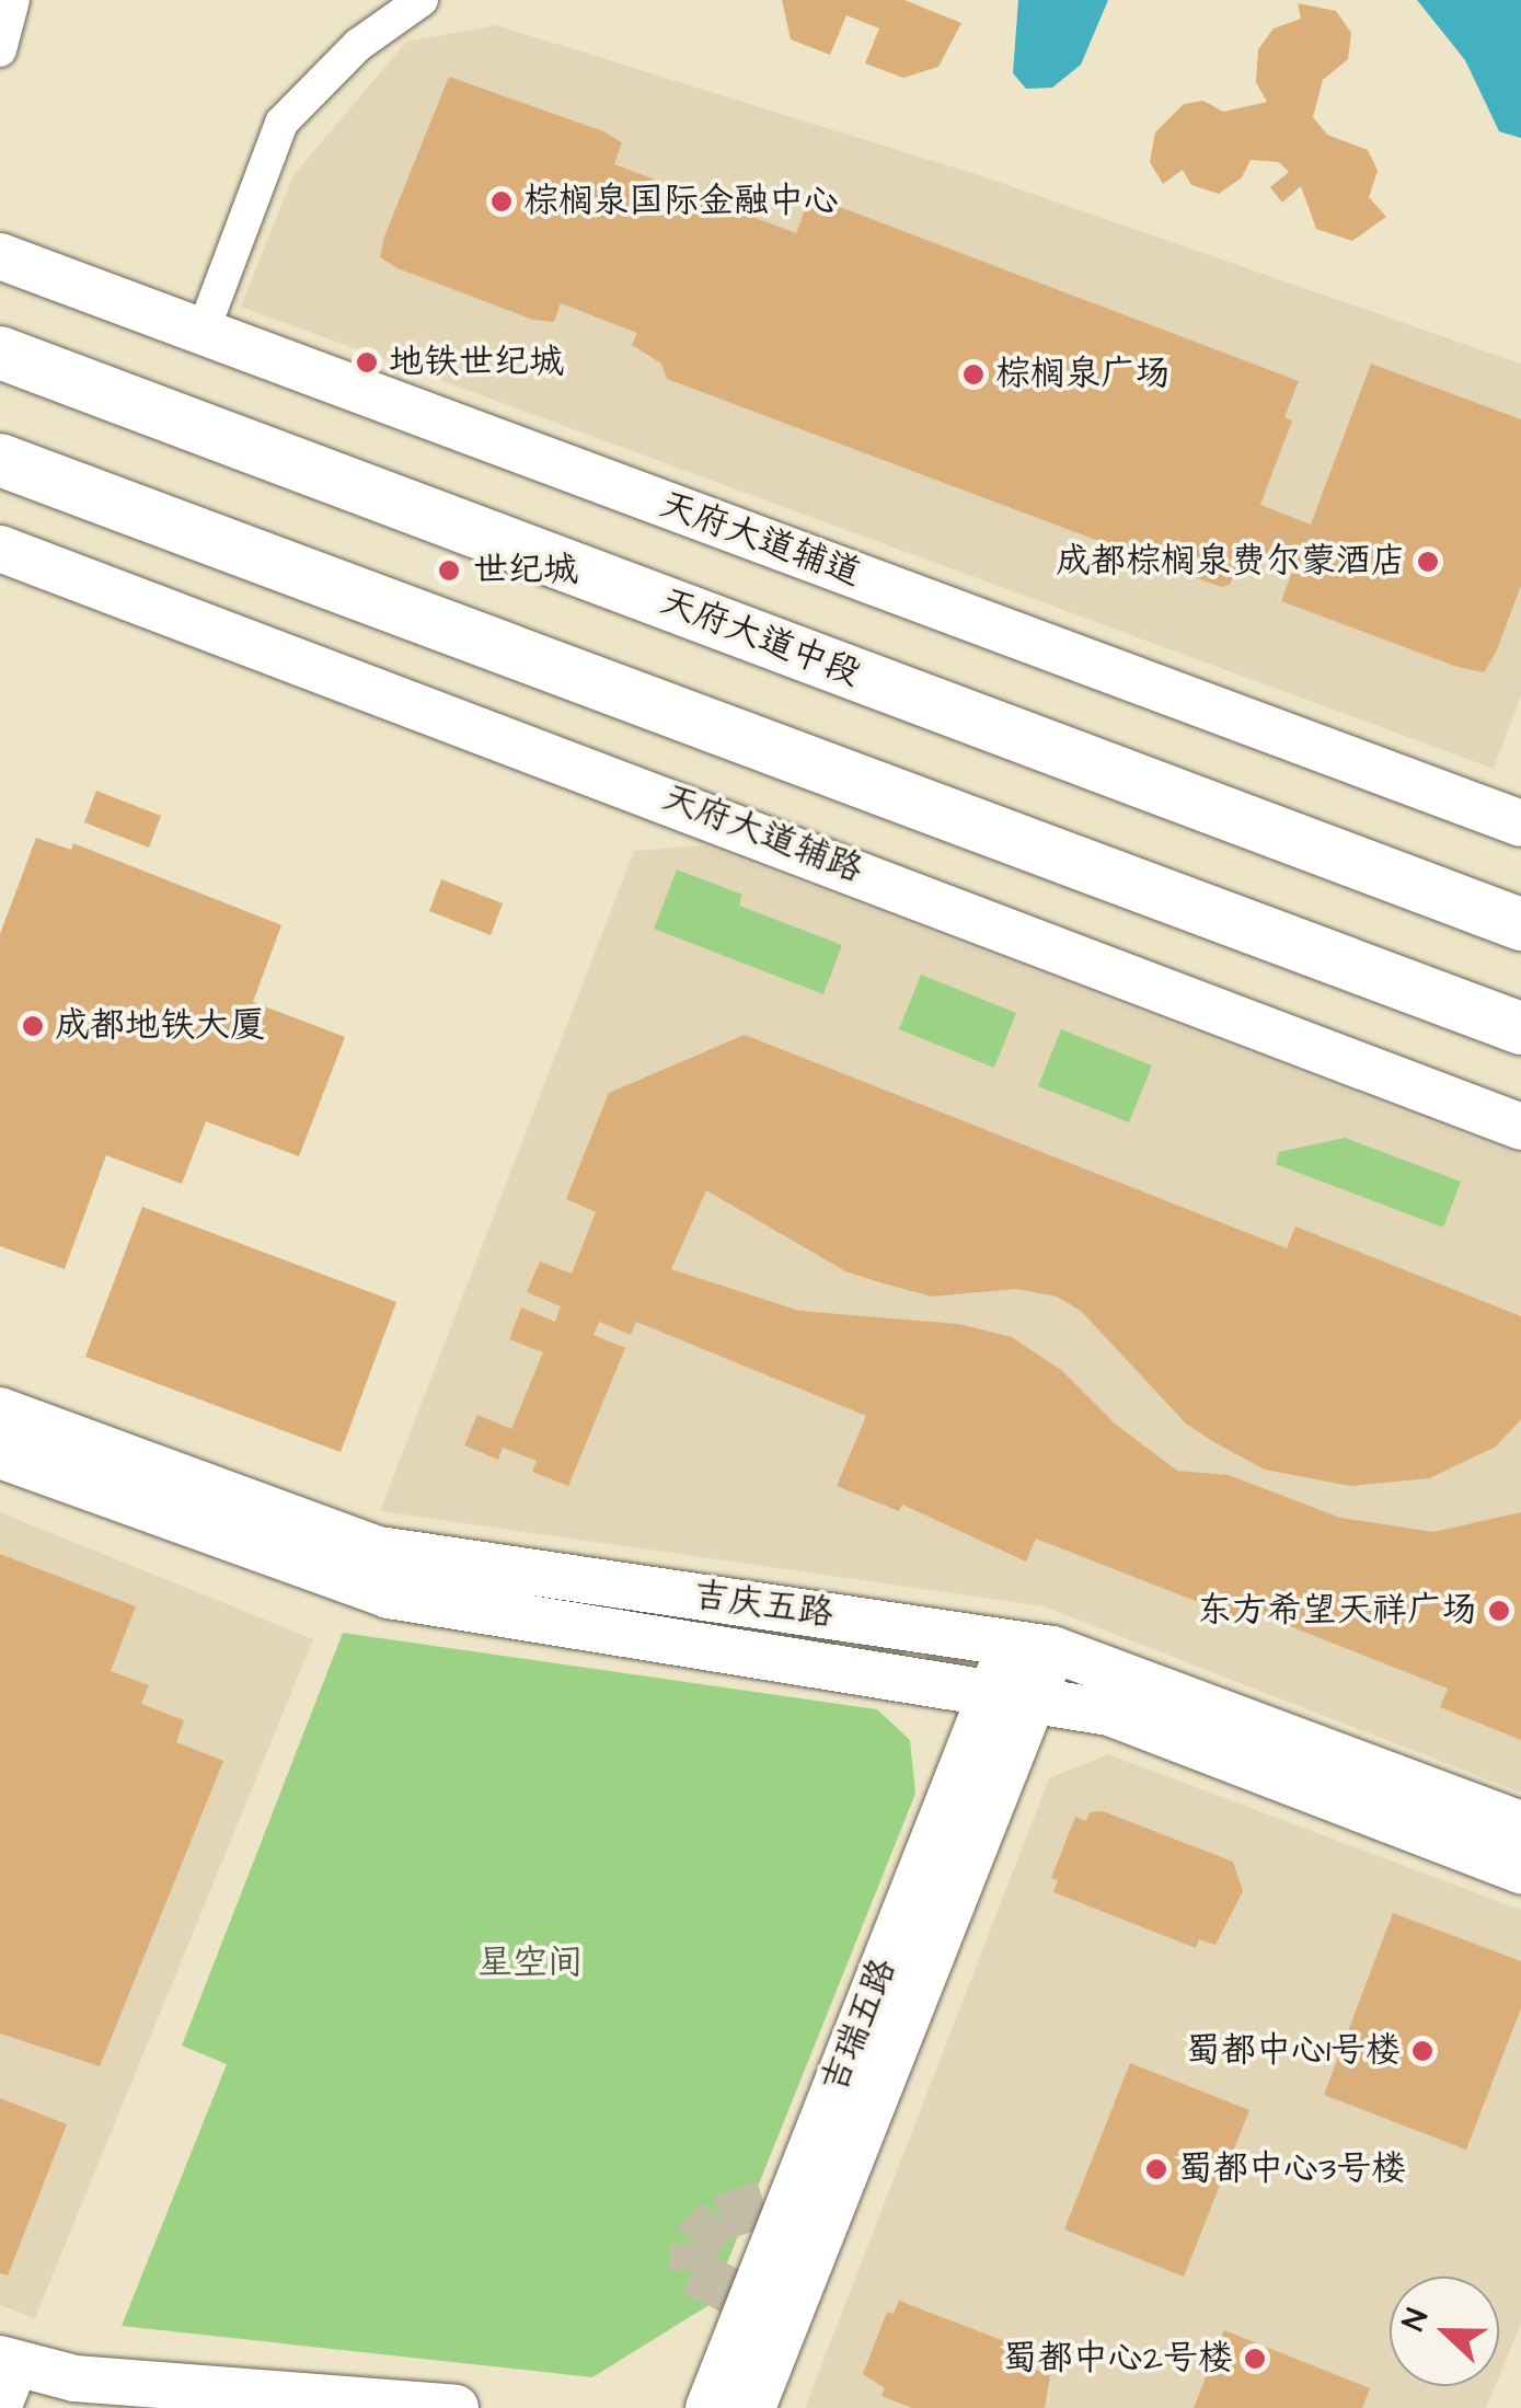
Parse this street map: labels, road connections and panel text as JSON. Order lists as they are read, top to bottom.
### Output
{
  "streets": {
    "main road": ["天府大道中段"],
    "street": [
      "天府大道辅道",
      "天府大道辅路",
      "吉庆五路",
      "吉瑞五路"
    ]
  },
  "crossings": [
    ["吉庆五路", "吉瑞五路"]
  ],
  "parks": ["星空间"],
  "places": [
    "棕榈泉国际金融中心",
    "地铁世纪城",
    "棕榈泉广场",
    "成都棕榈泉费尔蒙酒店",
    "世纪城",
    "成都地铁大厦",
    "东方希望天祥广场",
    "蜀都中心1号楼",
    "蜀都中心3号楼",
    "蜀都中心2号楼"
  ],
  "north": "left"
}
